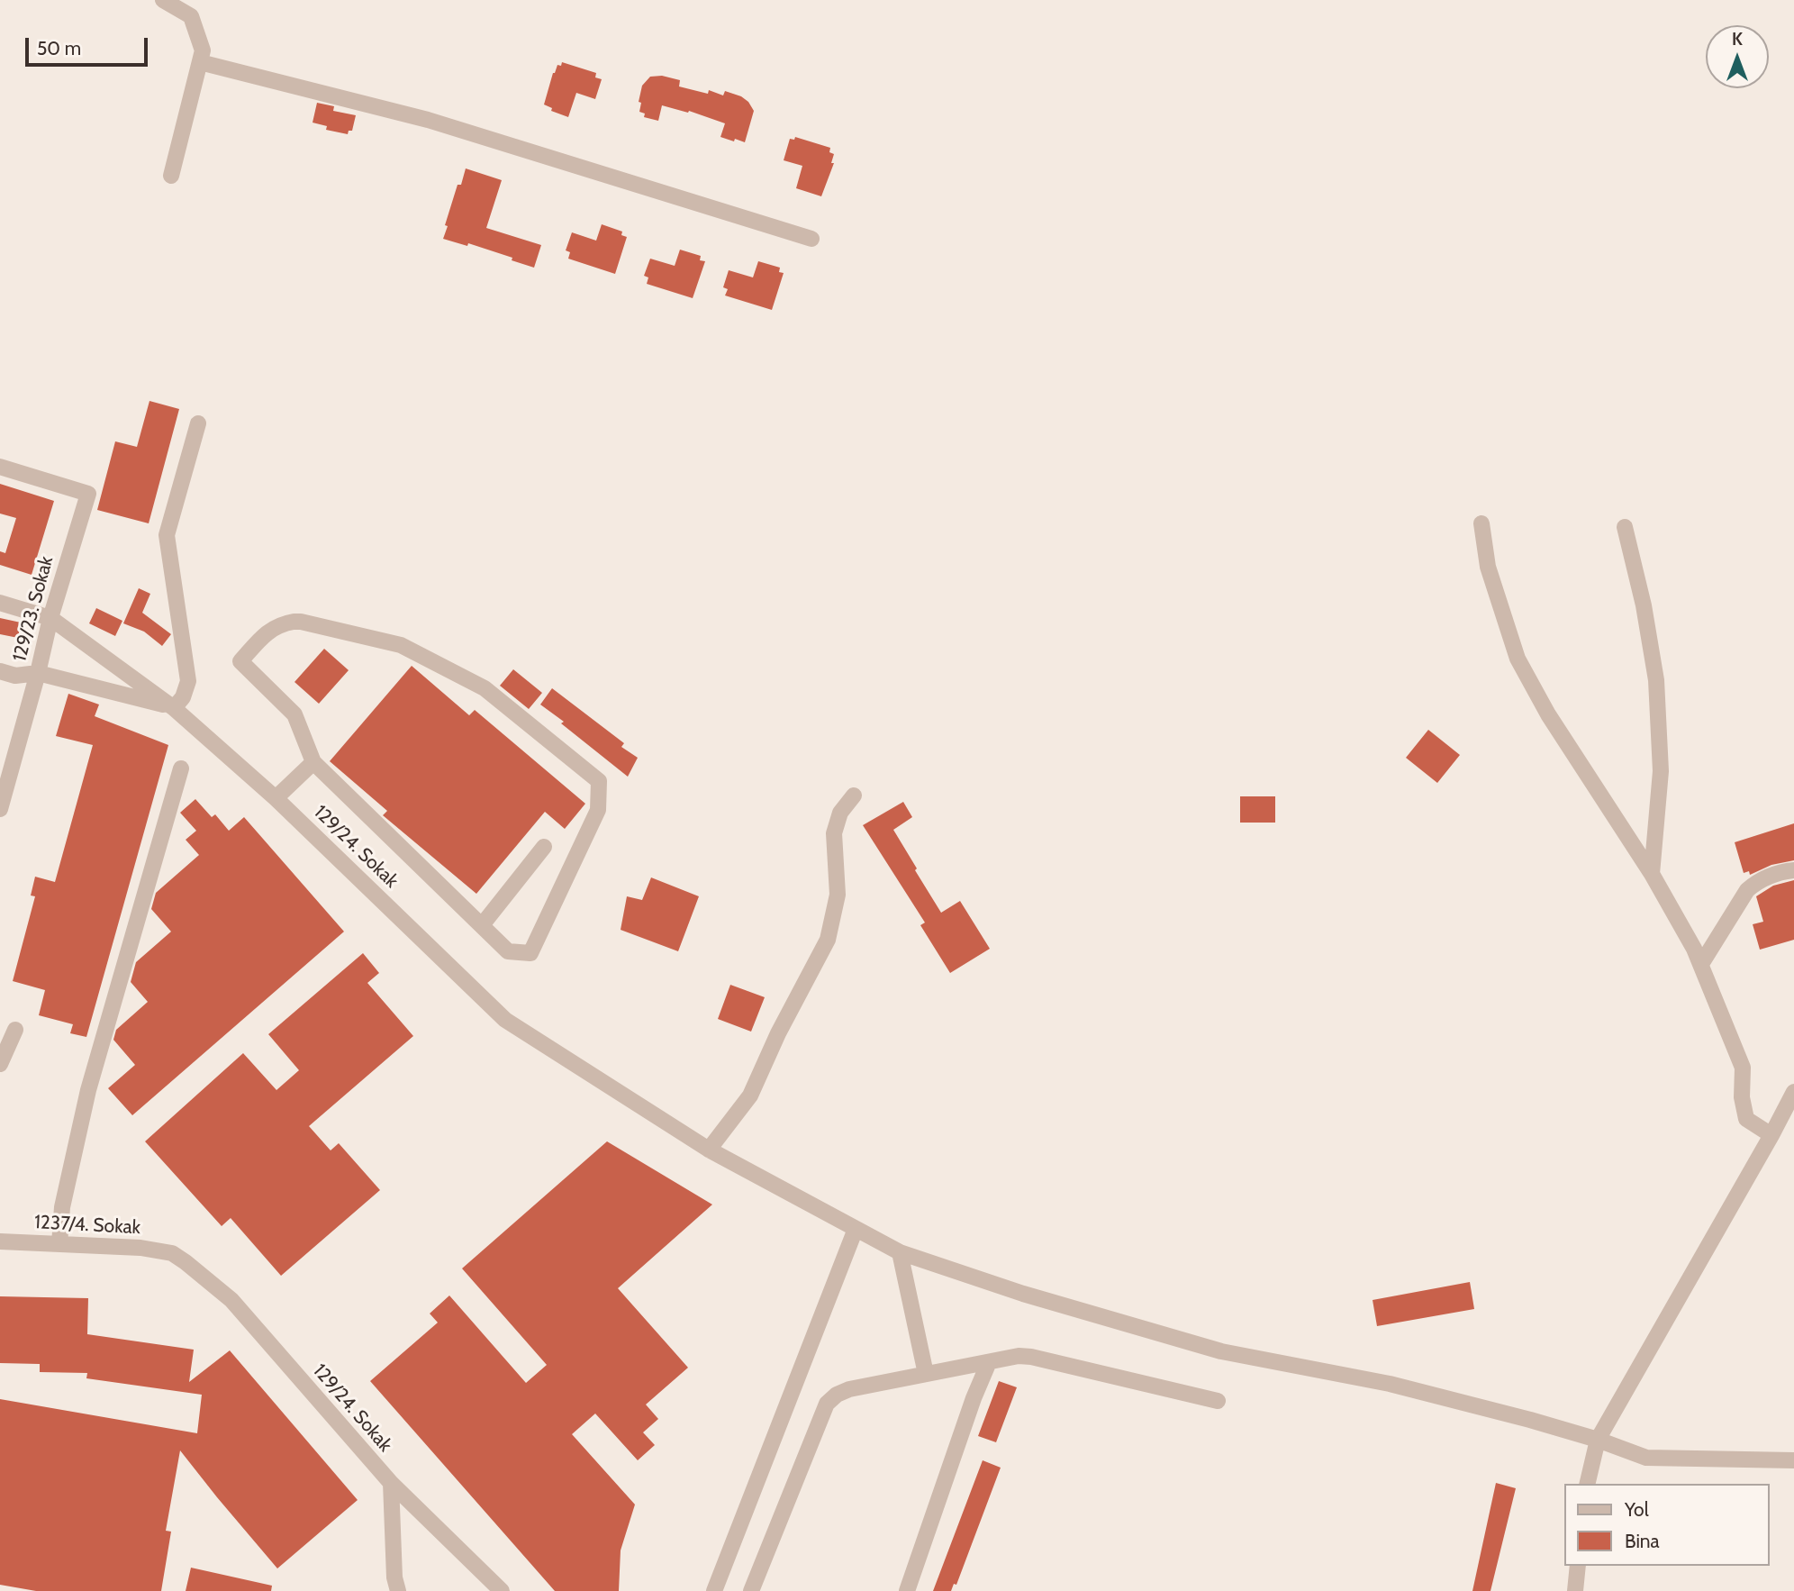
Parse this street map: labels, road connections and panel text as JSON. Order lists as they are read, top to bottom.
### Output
{
  "streets": {
    "street": ["129/23. Sokak", "129/24. Sokak", "1237/4. Sokak"]
  },
  "crossings": [
    ["129/23. Sokak", "129/24. Sokak"],
    ["129/24. Sokak", "1237/4. Sokak"]
  ],
  "legend": ["Yol", "Bina"],
  "scale_bar": "50 m",
  "north": "top"
}
